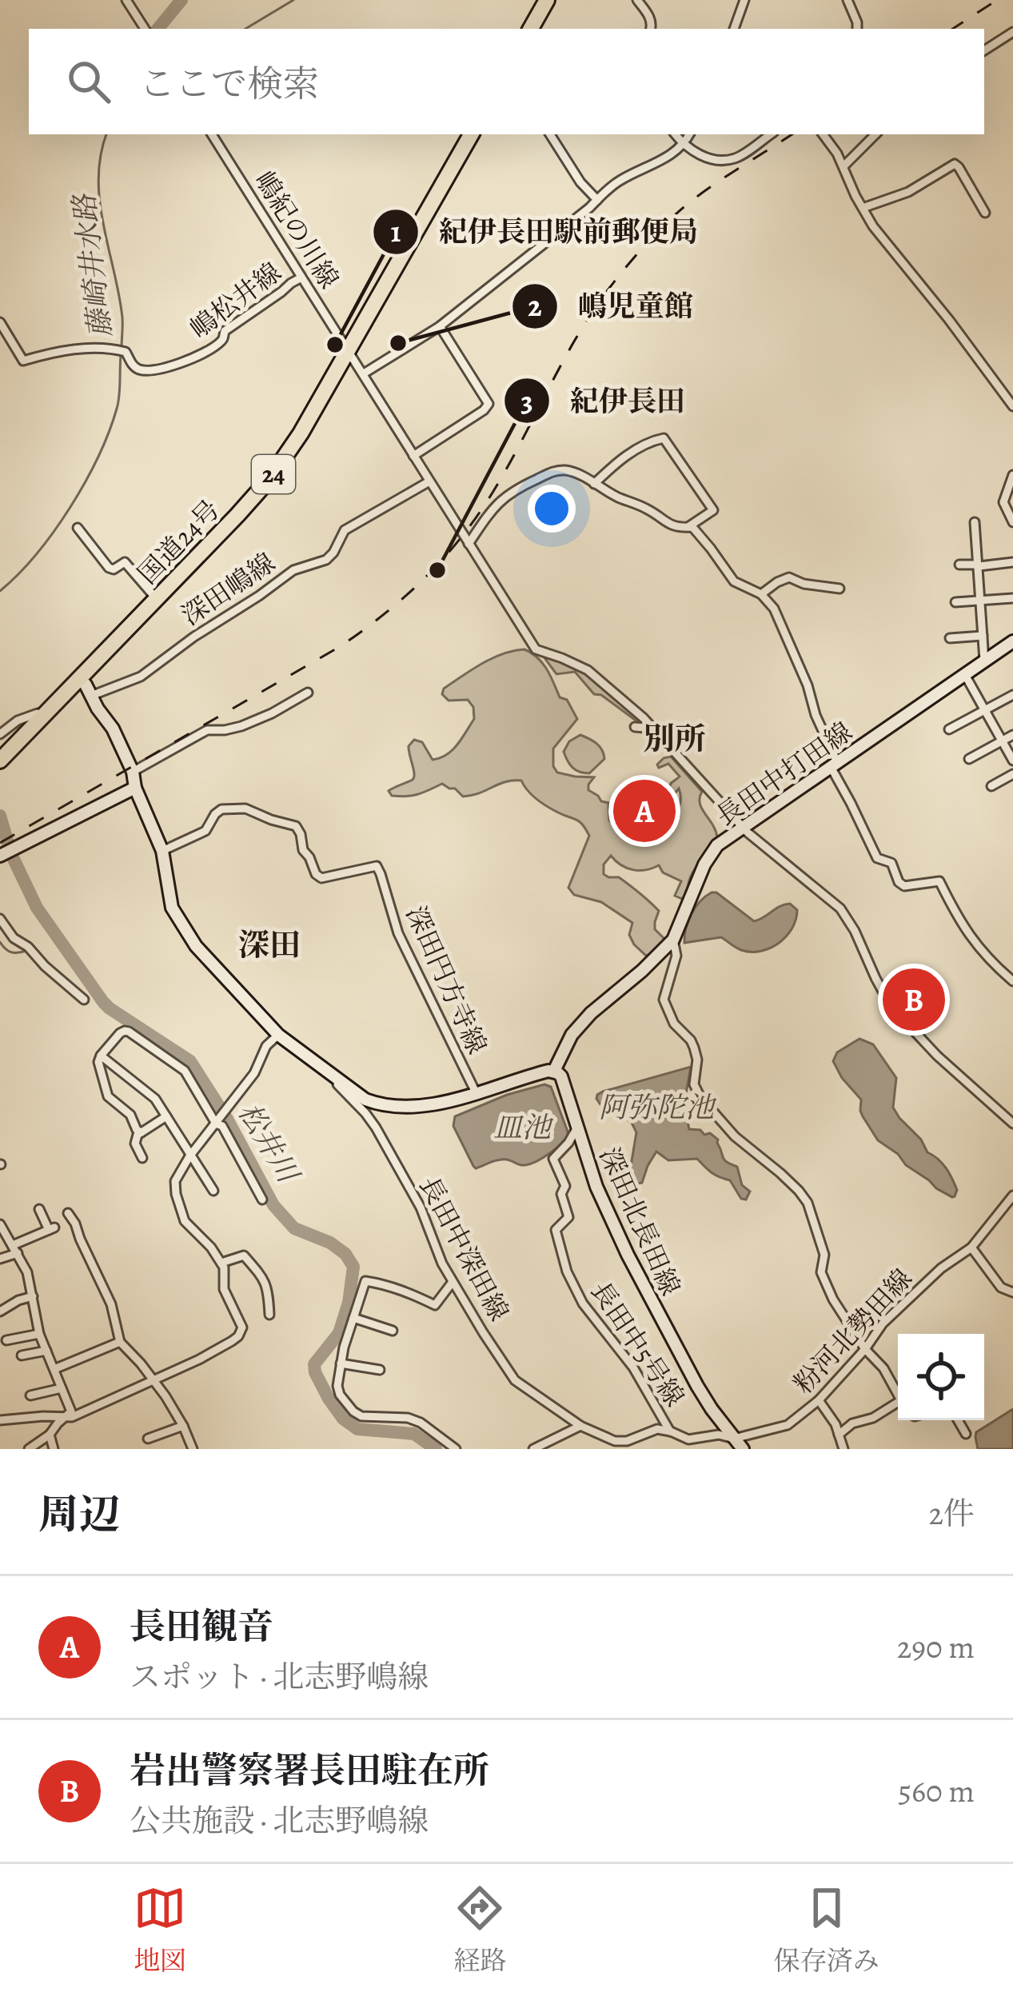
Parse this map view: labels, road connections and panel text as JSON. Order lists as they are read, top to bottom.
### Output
{
  "streets": {
    "highway": ["24", "国道24号"],
    "street": [
      "嶋紀の川線",
      "嶋松井線",
      "深田嶋線",
      "長田中打田線",
      "深田円方寺線",
      "深田北長田線",
      "長田中深田線",
      "粉河北勢田線",
      "長田中5号線"
    ]
  },
  "crossings": [
    ["嶋紀の川線", "嶋松井線"],
    ["嶋紀の川線", "国道24号"],
    ["嶋紀の川線", "深田嶋線"],
    ["嶋紀の川線", "長田中打田線"],
    ["長田中打田線", "深田北長田線"],
    ["深田北長田線", "粉河北勢田線"],
    ["深田北長田線", "長田中5号線"],
    ["粉河北勢田線", "長田中5号線"]
  ],
  "districts": ["別所", "深田"],
  "water": [
    "藤崎井水路",
    "阿弥陀池",
    "皿池",
    "松井川"
  ],
  "places": ["嶋児童館", "紀伊長田駅前郵便局", "紀伊長田"],
  "page": {
    "search": "ここで検索",
    "pins": ["A", "B"],
    "heading": ["周辺", "2件"],
    "list": [
      {
        "mark": "A",
        "name": "長田観音",
        "note": "スポット · 北志野嶋線",
        "value": "290 m"
      },
      {
        "mark": "B",
        "name": "岩出警察署長田駐在所",
        "note": "公共施設 · 北志野嶋線",
        "value": "560 m"
      }
    ],
    "nav": ["地図", "経路", "保存済み"]
  }
}
